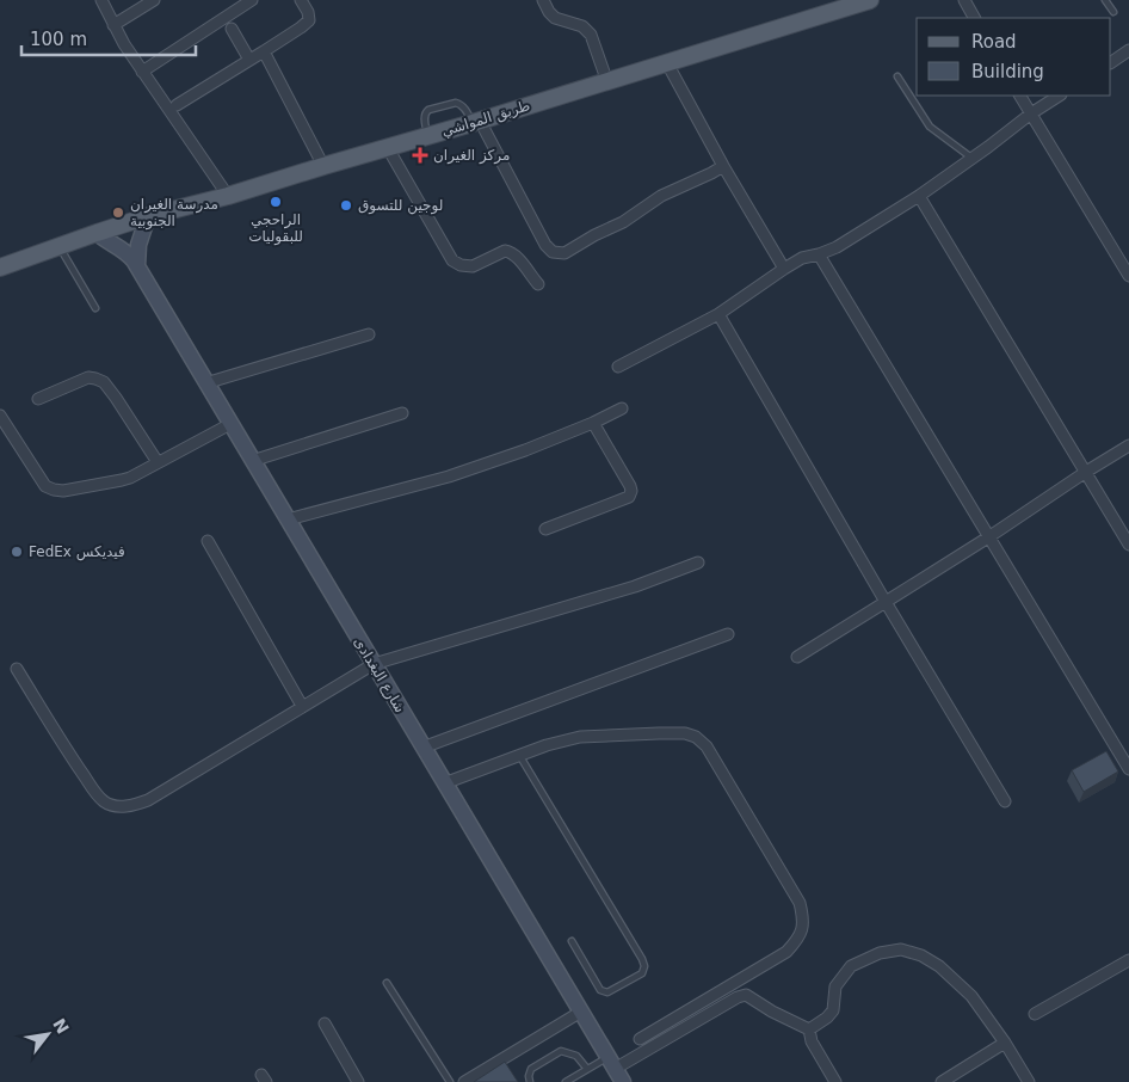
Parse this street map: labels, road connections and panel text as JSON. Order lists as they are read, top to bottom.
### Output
{
  "streets": {
    "main road": ["طريق المواشي"],
    "street": ["شارع البغدادى"]
  },
  "crossings": [
    ["طريق المواشي", "شارع البغدادى"]
  ],
  "places": {
    "health": ["مركز الغيران"],
    "other": [
      "الراحجي للبقوليات",
      "لوجين للتسوق",
      "مدرسة الغيران الجنوبية",
      "FedEx فيديكس"
    ]
  },
  "legend": ["Road", "Building"],
  "scale_bar": "100 m",
  "north": "top right"
}
